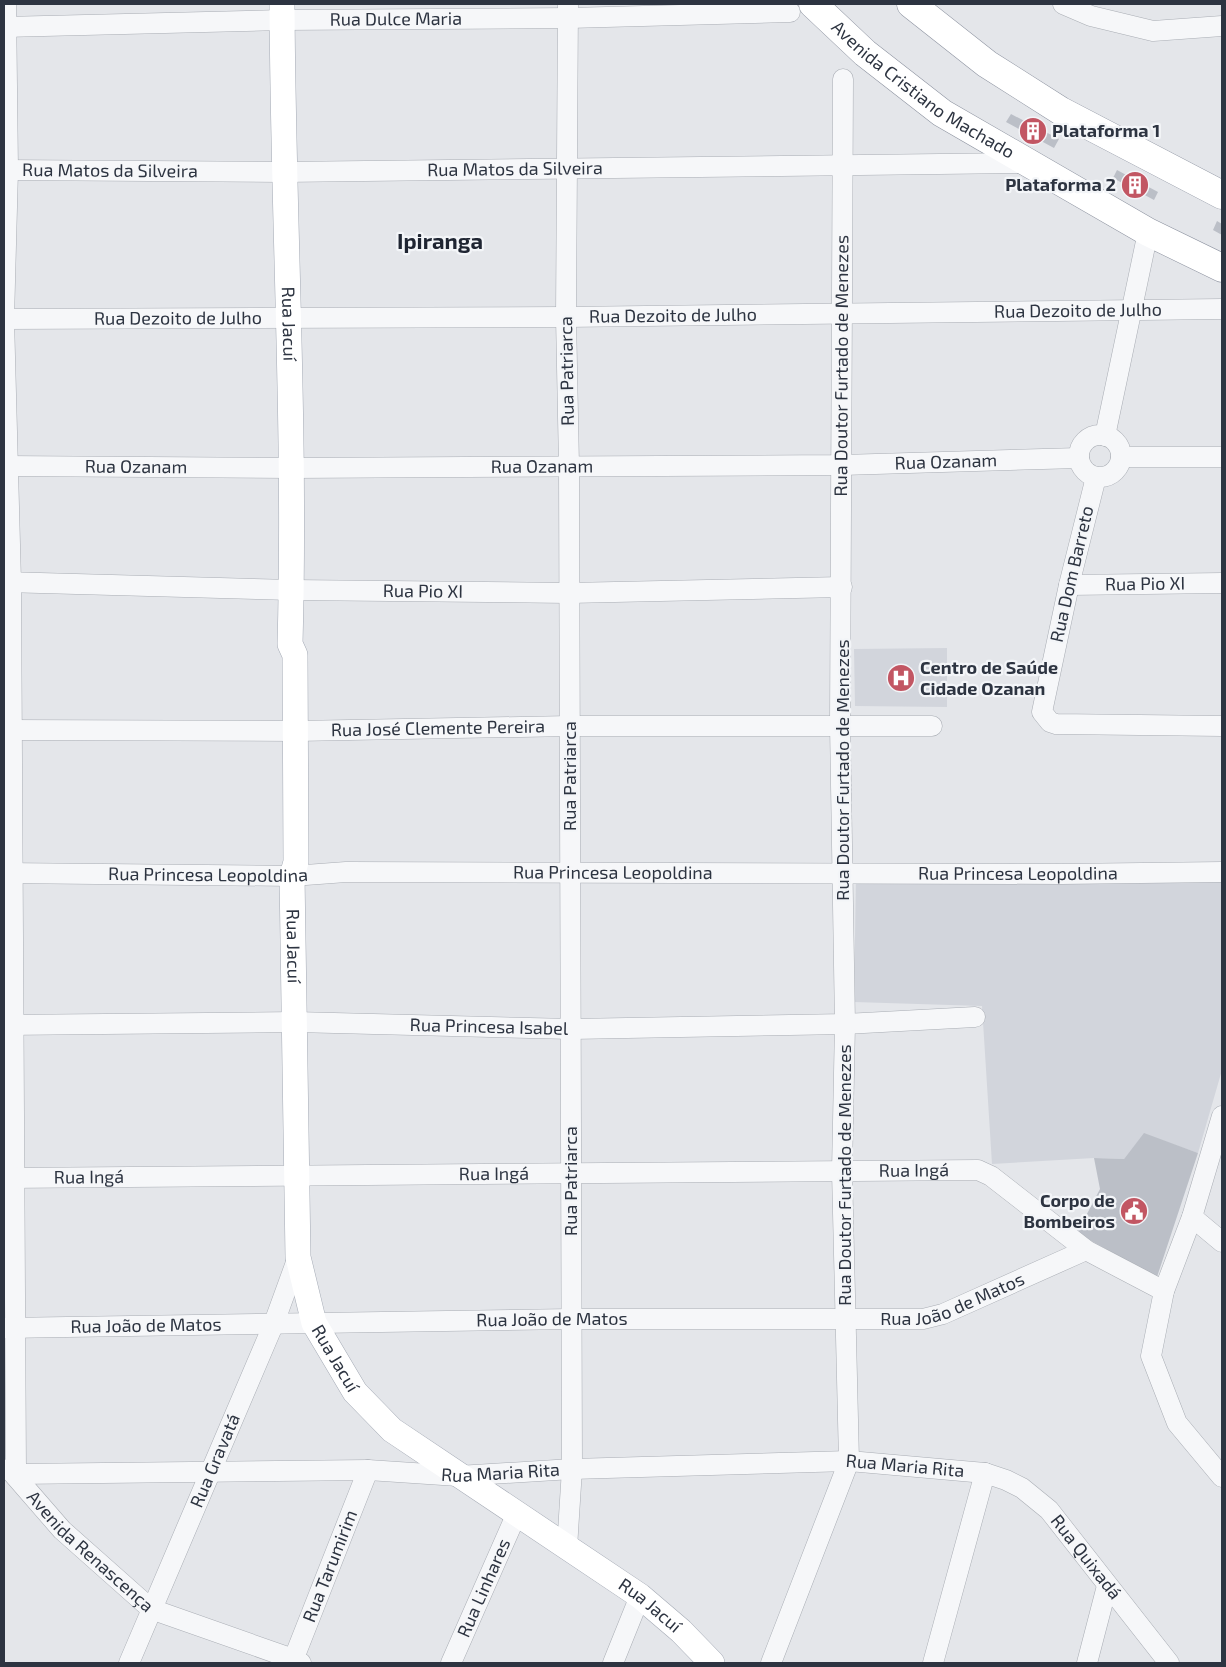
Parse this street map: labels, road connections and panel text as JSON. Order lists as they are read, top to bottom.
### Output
{
  "streets": {
    "highway": ["Avenida Cristiano Machado"],
    "main road": ["Rua Jacuí"],
    "street": [
      "Rua Dulce Maria",
      "Rua Matos da Silveira",
      "Rua Dezoito de Julho",
      "Rua Doutor Furtado de Menezes",
      "Rua Patriarca",
      "Rua Ozanam",
      "Rua Dom Barreto",
      "Rua Pio XI",
      "Rua José Clemente Pereira",
      "Rua Princesa Leopoldina",
      "Rua Princesa Isabel",
      "Rua Ingá",
      "Rua João de Matos",
      "Rua Gravatá",
      "Rua Maria Rita",
      "Avenida Renascença",
      "Rua Quixadá",
      "Rua Tarumirim",
      "Rua Linhares"
    ]
  },
  "crossings": [
    ["Rua Dulce Maria", "Avenida Cristiano Machado"],
    ["Rua Dulce Maria", "Rua Jacuí"],
    ["Rua Dulce Maria", "Rua Patriarca"],
    ["Avenida Cristiano Machado", "Rua Matos da Silveira"],
    ["Rua Matos da Silveira", "Rua Jacuí"],
    ["Rua Matos da Silveira", "Rua Doutor Furtado de Menezes"],
    ["Rua Matos da Silveira", "Rua Patriarca"],
    ["Rua Dezoito de Julho", "Rua Jacuí"],
    ["Rua Dezoito de Julho", "Rua Doutor Furtado de Menezes"],
    ["Rua Dezoito de Julho", "Rua Patriarca"],
    ["Rua Jacuí", "Rua Patriarca"],
    ["Rua Jacuí", "Rua Ozanam"],
    ["Rua Jacuí", "Rua Pio XI"],
    ["Rua Jacuí", "Rua José Clemente Pereira"],
    ["Rua Jacuí", "Rua Princesa Leopoldina"],
    ["Rua Jacuí", "Rua Princesa Isabel"],
    ["Rua Jacuí", "Rua Ingá"],
    ["Rua Jacuí", "Rua João de Matos"],
    ["Rua Jacuí", "Rua Gravatá"],
    ["Rua Jacuí", "Rua Maria Rita"],
    ["Rua Jacuí", "Rua Linhares"],
    ["Rua Doutor Furtado de Menezes", "Rua Ozanam"],
    ["Rua Doutor Furtado de Menezes", "Rua Pio XI"],
    ["Rua Doutor Furtado de Menezes", "Rua José Clemente Pereira"],
    ["Rua Doutor Furtado de Menezes", "Rua Princesa Leopoldina"],
    ["Rua Doutor Furtado de Menezes", "Rua Princesa Isabel"],
    ["Rua Doutor Furtado de Menezes", "Rua Ingá"],
    ["Rua Doutor Furtado de Menezes", "Rua João de Matos"],
    ["Rua Doutor Furtado de Menezes", "Rua Maria Rita"],
    ["Rua Patriarca", "Rua Ozanam"],
    ["Rua Patriarca", "Rua Pio XI"],
    ["Rua Patriarca", "Rua José Clemente Pereira"],
    ["Rua Patriarca", "Rua Princesa Leopoldina"],
    ["Rua Patriarca", "Rua Princesa Isabel"],
    ["Rua Patriarca", "Rua Ingá"],
    ["Rua Patriarca", "Rua João de Matos"],
    ["Rua Patriarca", "Rua Maria Rita"],
    ["Rua Ozanam", "Rua Dom Barreto"],
    ["Rua Dom Barreto", "Rua Pio XI"],
    ["Rua Ingá", "Rua João de Matos"],
    ["Rua João de Matos", "Rua Gravatá"],
    ["Rua Gravatá", "Rua Maria Rita"],
    ["Rua Gravatá", "Avenida Renascença"],
    ["Rua Maria Rita", "Avenida Renascença"],
    ["Rua Maria Rita", "Rua Quixadá"],
    ["Rua Maria Rita", "Rua Tarumirim"],
    ["Avenida Renascença", "Rua Tarumirim"]
  ],
  "districts": ["Ipiranga"],
  "places": {
    "building": ["Plataforma 1", "Plataforma 2"],
    "hospital": ["Centro de Saúde Cidade Ozanan"],
    "public building": ["Corpo de Bombeiros"]
  }
}
